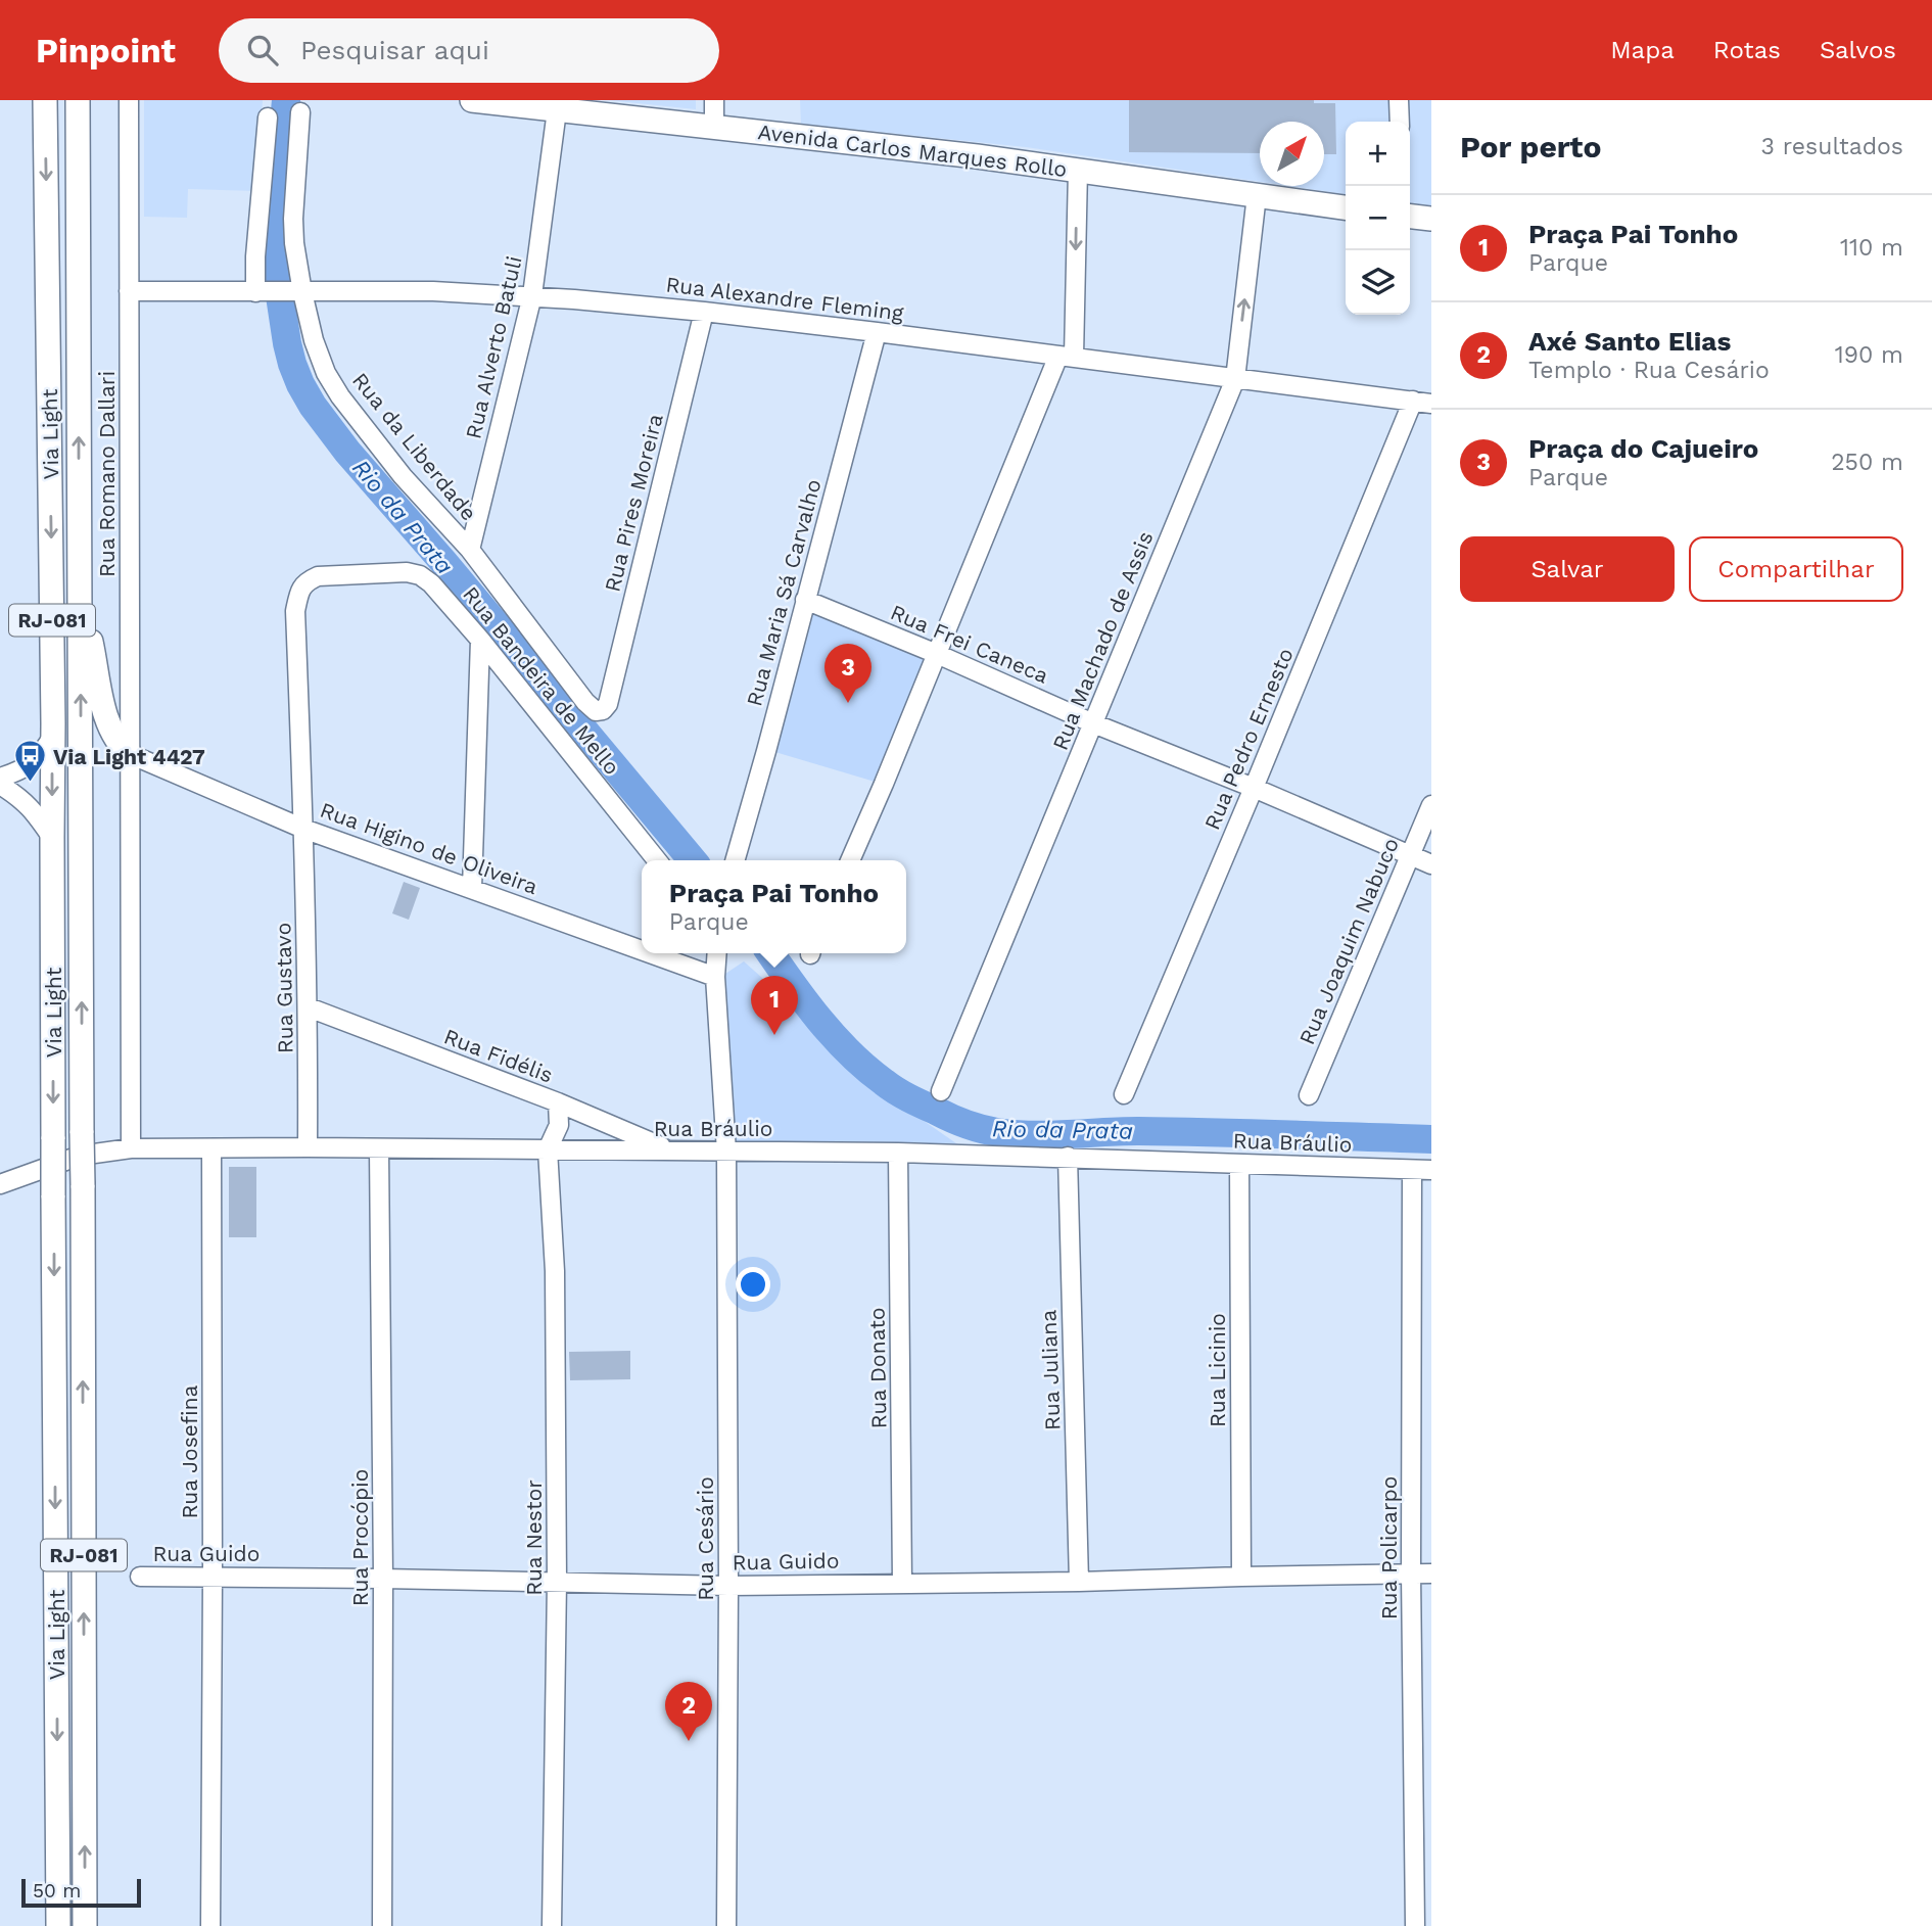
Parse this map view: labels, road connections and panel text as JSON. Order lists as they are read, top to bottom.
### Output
{
  "streets": {
    "main road": ["Avenida Carlos Marques Rollo", "Via Light", "RJ-081"],
    "street": [
      "Rua Alexandre Fleming",
      "Rua Alverto Batuli",
      "Rua da Liberdade",
      "Rua Romano Dallari",
      "Rua Pires Moreira",
      "Rua Maria Sá Carvalho",
      "Rua Machado de Assis",
      "Rua Frei Caneca",
      "Rua Bandeira de Mello",
      "Rua Pedro Ernesto",
      "Rua Higino de Oliveira",
      "Rua Joaquim Nabuco",
      "Rua Gustavo",
      "Rua Fidélis",
      "Rua Bráulio",
      "Rua Donato",
      "Rua Juliana",
      "Rua Licinio",
      "Rua Josefina",
      "Rua Procópio",
      "Rua Nestor",
      "Rua Cesário",
      "Rua Policarpo",
      "Rua Guido"
    ]
  },
  "crossings": [
    ["Avenida Carlos Marques Rollo", "Rua Alverto Batuli"],
    ["Avenida Carlos Marques Rollo", "Rua Machado de Assis"],
    ["Rua Alexandre Fleming", "Rua Alverto Batuli"],
    ["Rua Alexandre Fleming", "Rua da Liberdade"],
    ["Rua Alexandre Fleming", "Rua Romano Dallari"],
    ["Rua Alexandre Fleming", "Rua Pires Moreira"],
    ["Rua Alexandre Fleming", "Rua Maria Sá Carvalho"],
    ["Rua Alexandre Fleming", "Rua Machado de Assis"],
    ["Rua Alexandre Fleming", "Rua Pedro Ernesto"],
    ["Rua Alverto Batuli", "Rua da Liberdade"],
    ["Rua da Liberdade", "Rua Pires Moreira"],
    ["Rua Romano Dallari", "Rua Higino de Oliveira"],
    ["Rua Romano Dallari", "Rua Bráulio"],
    ["Rua Maria Sá Carvalho", "Rua Frei Caneca"],
    ["Rua Machado de Assis", "Rua Frei Caneca"],
    ["Rua Frei Caneca", "Rua Pedro Ernesto"],
    ["Rua Frei Caneca", "Rua Joaquim Nabuco"],
    ["Rua Bandeira de Mello", "Rua Gustavo"],
    ["Rua Higino de Oliveira", "Rua Gustavo"],
    ["Rua Gustavo", "Rua Fidélis"],
    ["Rua Gustavo", "Rua Bráulio"],
    ["Rua Fidélis", "Rua Bráulio"],
    ["Rua Bráulio", "Rua Donato"],
    ["Rua Bráulio", "Rua Juliana"],
    ["Rua Bráulio", "Rua Licinio"],
    ["Rua Bráulio", "Rua Josefina"],
    ["Rua Bráulio", "Rua Procópio"],
    ["Rua Bráulio", "Rua Nestor"],
    ["Rua Bráulio", "Rua Cesário"],
    ["Rua Bráulio", "Rua Policarpo"],
    ["Rua Donato", "Rua Guido"],
    ["Rua Juliana", "Rua Guido"],
    ["Rua Licinio", "Rua Guido"],
    ["Rua Josefina", "Rua Guido"],
    ["Rua Procópio", "Rua Guido"],
    ["Rua Nestor", "Rua Guido"],
    ["Rua Cesário", "Rua Guido"],
    ["Rua Policarpo", "Rua Guido"]
  ],
  "water": ["Rio da Prata"],
  "places": {
    "bus stop": ["Via Light 4427"]
  },
  "scale_bar": "50 m",
  "north": "top right",
  "page": {
    "header": "Pinpoint",
    "search": "Pesquisar aqui",
    "nav": ["Mapa", "Rotas", "Salvos"],
    "heading": ["Por perto", "3 resultados"],
    "map_buttons": ["+", "−"],
    "list": [
      {
        "mark": "1",
        "name": "Praça Pai Tonho",
        "note": "Parque",
        "value": "110 m"
      },
      {
        "mark": "2",
        "name": "Axé Santo Elias",
        "note": "Templo · Rua Cesário",
        "value": "190 m"
      },
      {
        "mark": "3",
        "name": "Praça do Cajueiro",
        "note": "Parque",
        "value": "250 m"
      }
    ],
    "buttons": ["Salvar", "Compartilhar"],
    "pins": ["3", "1", "2"],
    "popup": ["Praça Pai Tonho", "Parque"],
    "scale": "50 m"
  }
}
